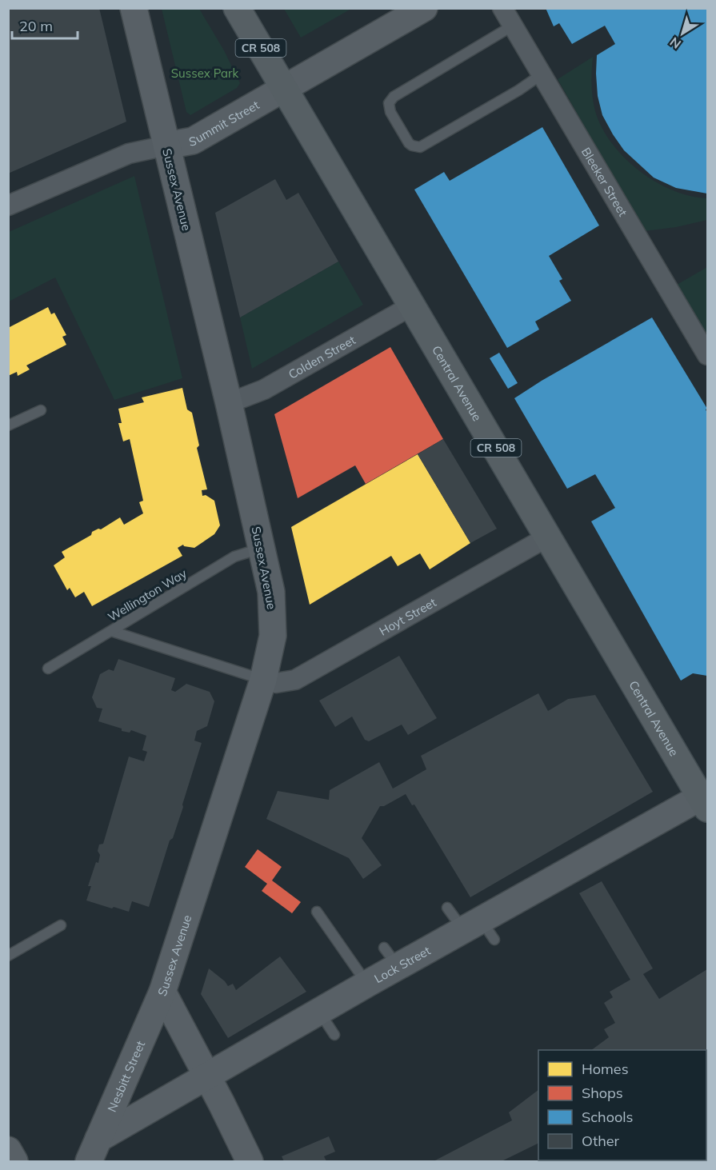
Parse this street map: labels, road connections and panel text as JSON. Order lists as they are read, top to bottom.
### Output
{
  "streets": {
    "main road": ["CR 508", "Central Avenue"],
    "street": [
      "Summit Street",
      "Bleeker Street",
      "Sussex Avenue",
      "Colden Street",
      "Hoyt Street",
      "Lock Street",
      "Nesbitt Street"
    ],
    "lane": ["Wellington Way"]
  },
  "crossings": [
    ["Summit Street", "Sussex Avenue"],
    ["Summit Street", "Central Avenue"],
    ["Sussex Avenue", "Colden Street"],
    ["Sussex Avenue", "Wellington Way"],
    ["Sussex Avenue", "Hoyt Street"],
    ["Sussex Avenue", "Lock Street"],
    ["Sussex Avenue", "Nesbitt Street"],
    ["Colden Street", "Central Avenue"],
    ["Central Avenue", "Hoyt Street"],
    ["Central Avenue", "Lock Street"],
    ["Lock Street", "Nesbitt Street"]
  ],
  "parks": ["Sussex Park"],
  "legend": [
    "Homes",
    "Shops",
    "Schools",
    "Other"
  ],
  "scale_bar": "20 m",
  "north": "bottom left"
}
